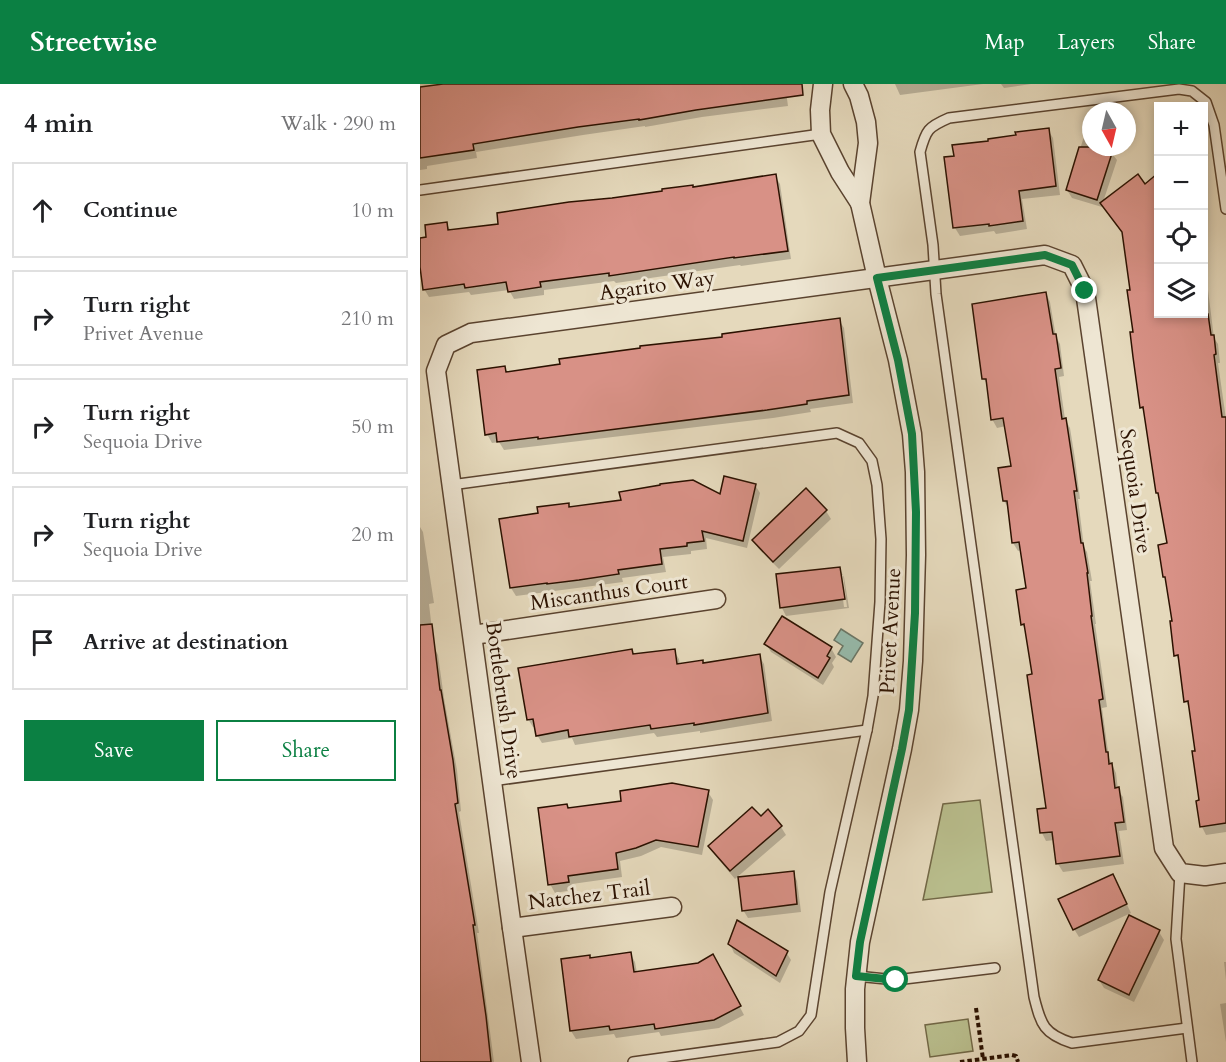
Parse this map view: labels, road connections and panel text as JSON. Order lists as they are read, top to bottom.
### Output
{
  "streets": {
    "street": [
      "Agarito Way",
      "Sequoia Drive",
      "Miscanthus Court",
      "Privet Avenue",
      "Bottlebrush Drive",
      "Natchez Trail"
    ]
  },
  "crossings": [
    ["Agarito Way", "Sequoia Drive"],
    ["Agarito Way", "Privet Avenue"],
    ["Agarito Way", "Bottlebrush Drive"],
    ["Sequoia Drive", "Privet Avenue"],
    ["Miscanthus Court", "Bottlebrush Drive"],
    ["Bottlebrush Drive", "Natchez Trail"]
  ],
  "north": "bottom",
  "page": {
    "header": "Streetwise",
    "nav": ["Map", "Layers", "Share"],
    "heading": ["4 min", "Walk · 290 m"],
    "map_buttons": ["+", "−"],
    "list": [
      ["Continue", "10 m"],
      ["Turn right", "Privet Avenue", "210 m"],
      ["Turn right", "Sequoia Drive", "50 m"],
      ["Turn right", "Sequoia Drive", "20 m"],
      "Arrive at destination"
    ],
    "buttons": ["Save", "Share"]
  }
}
